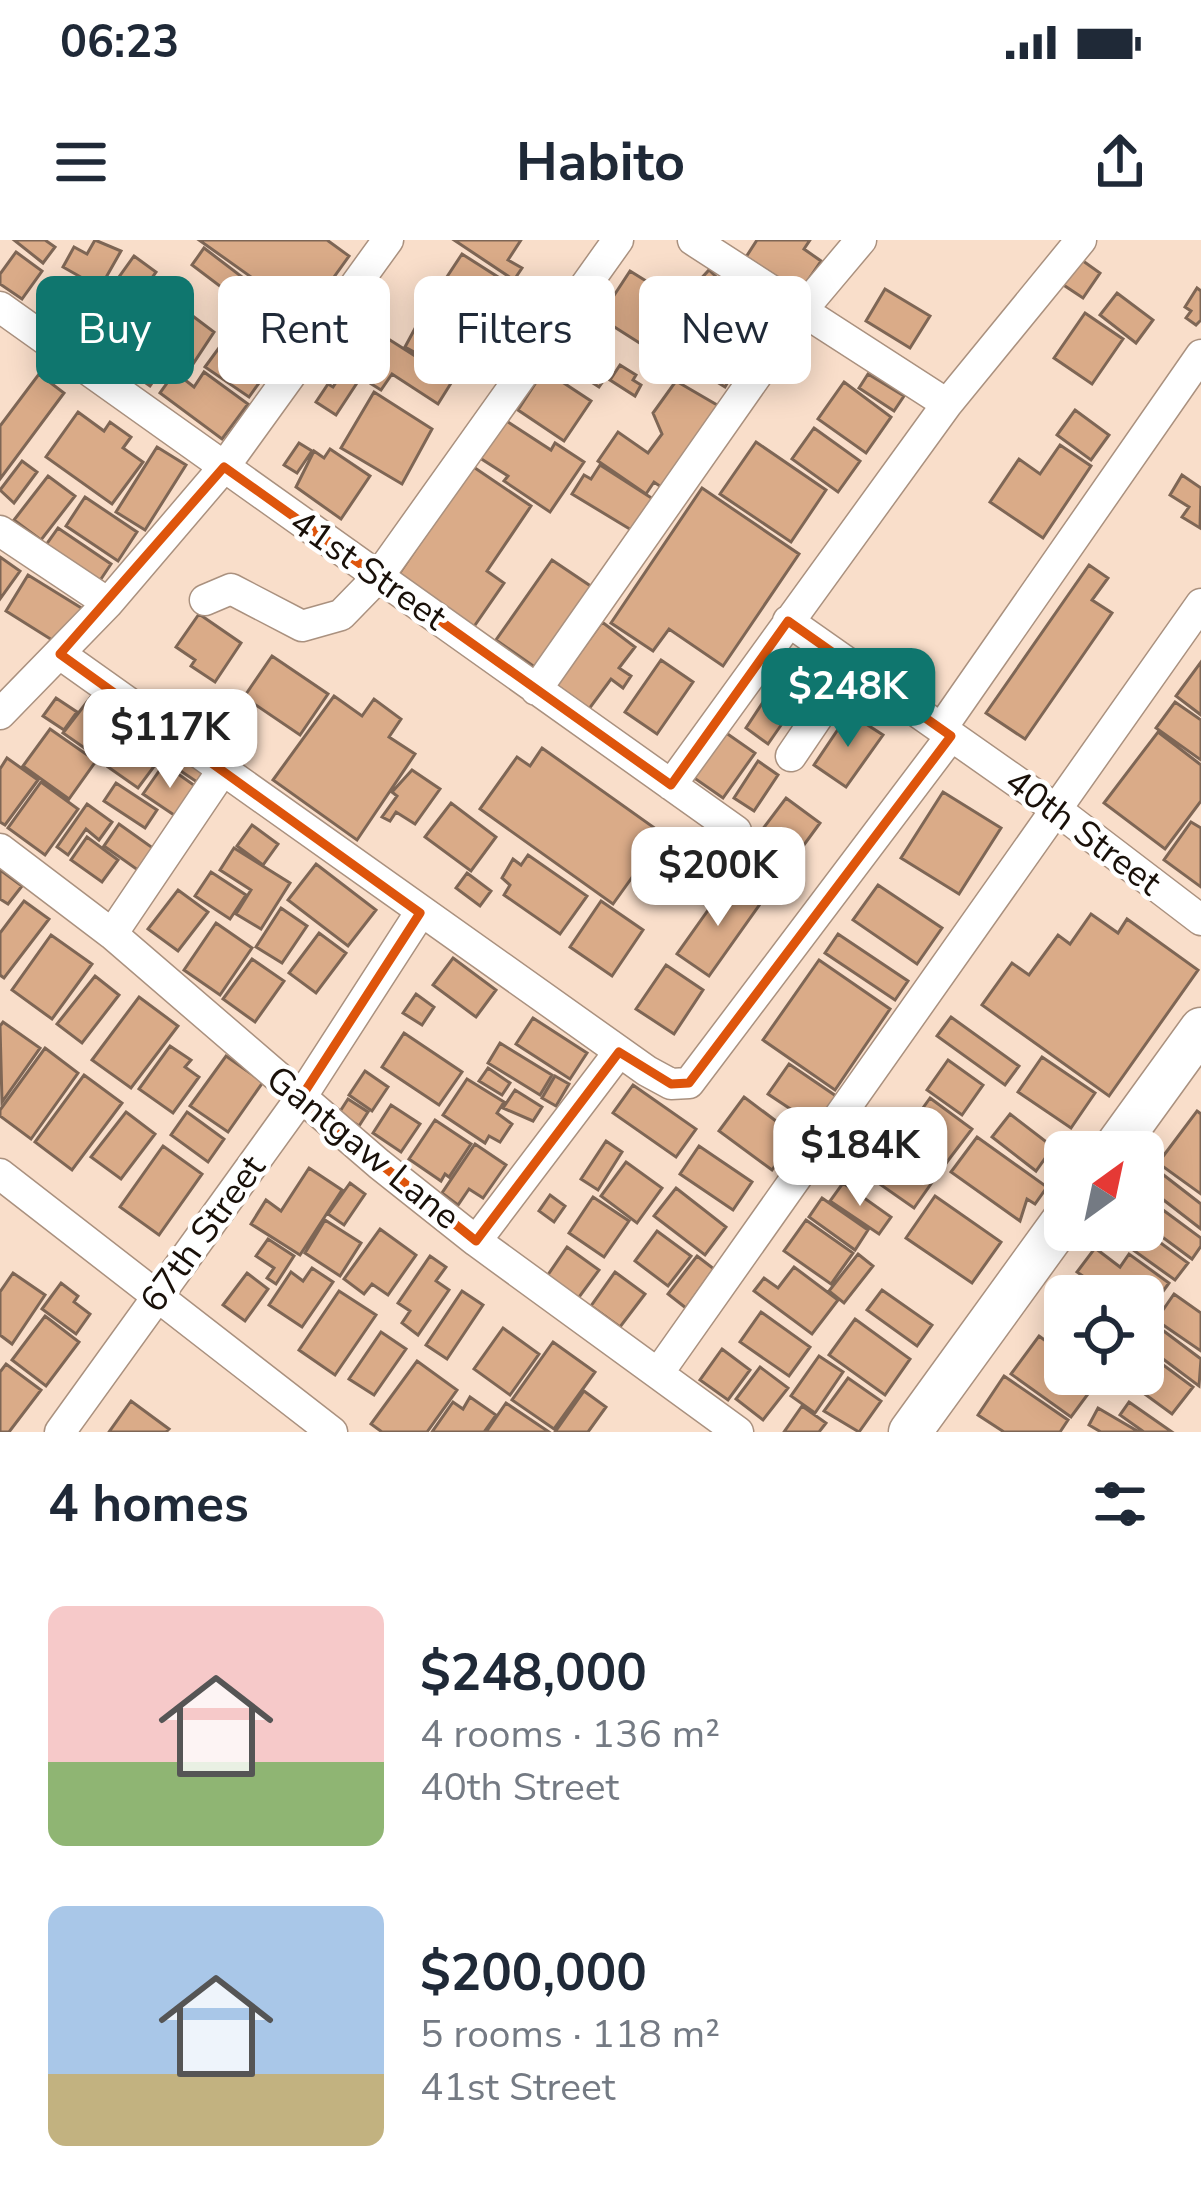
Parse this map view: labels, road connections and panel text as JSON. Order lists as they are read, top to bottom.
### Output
{
  "streets": {
    "street": [
      "41st Street",
      "40th Street",
      "Gantgaw Lane",
      "67th Street"
    ]
  },
  "crossings": [
    ["Gantgaw Lane", "67th Street"]
  ],
  "north": "top right",
  "page": {
    "status": "06:23",
    "header": "Habito",
    "chip": [
      "Buy",
      "Rent",
      "Filters",
      "New"
    ],
    "price": [
      "$248K",
      "$117K",
      "$200K",
      "$184K"
    ],
    "heading": "4 homes",
    "list": [
      {
        "name": "$248,000",
        "note": "4 rooms · 136 m² · 40th Street"
      },
      {
        "name": "$200,000",
        "note": "5 rooms · 118 m² · 41st Street"
      }
    ]
  }
}
